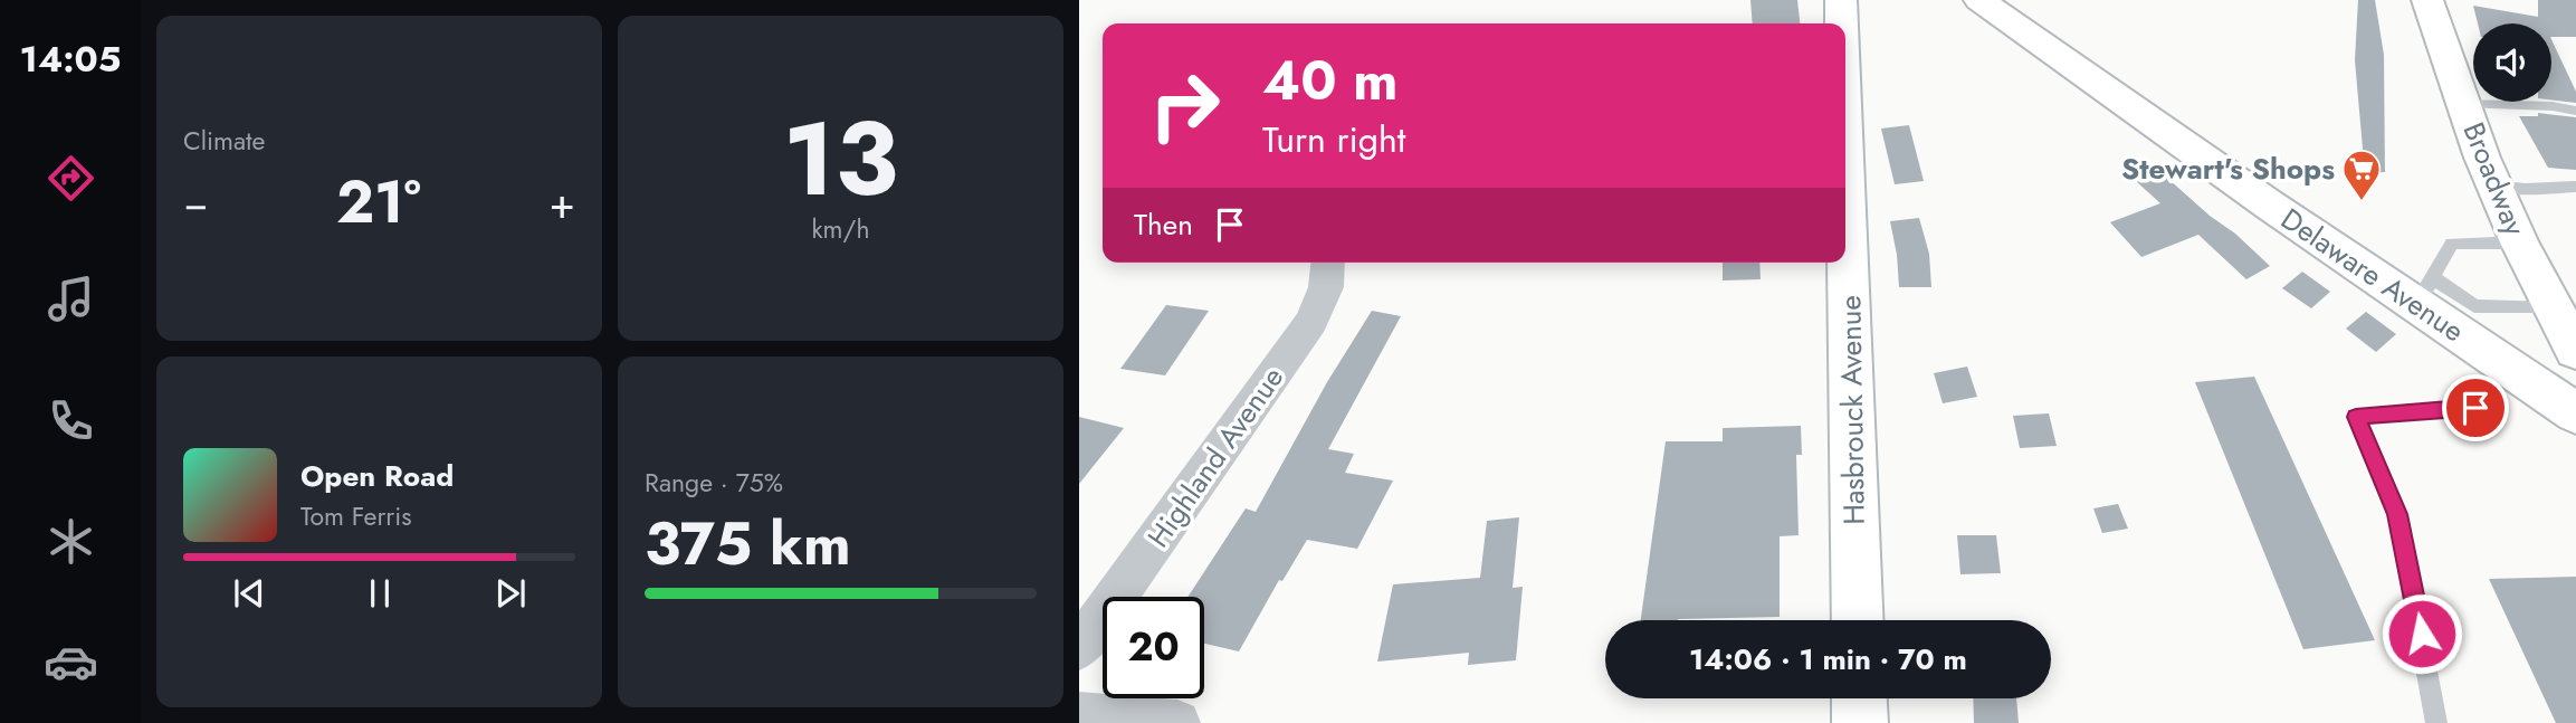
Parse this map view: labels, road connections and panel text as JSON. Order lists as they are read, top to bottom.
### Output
{
  "streets": {
    "main road": ["Broadway", "Delaware Avenue", "Hasbrouck Avenue"],
    "street": ["Highland Avenue"]
  },
  "places": {
    "supermarket": ["Stewart's Shops"]
  },
  "page": {
    "tabs": "14:05",
    "tile": [
      "Climate",
      ["13", "km/h"],
      ["Range · 75%", "375 km"]
    ],
    "turn": ["40 m", "Turn right"],
    "heat": ["−", "21°", "+"],
    "then": "Then",
    "song": ["Open Road", "Tom Ferris"],
    "limit": "20",
    "trip": "14:06 · 1 min · 70 m"
  }
}
